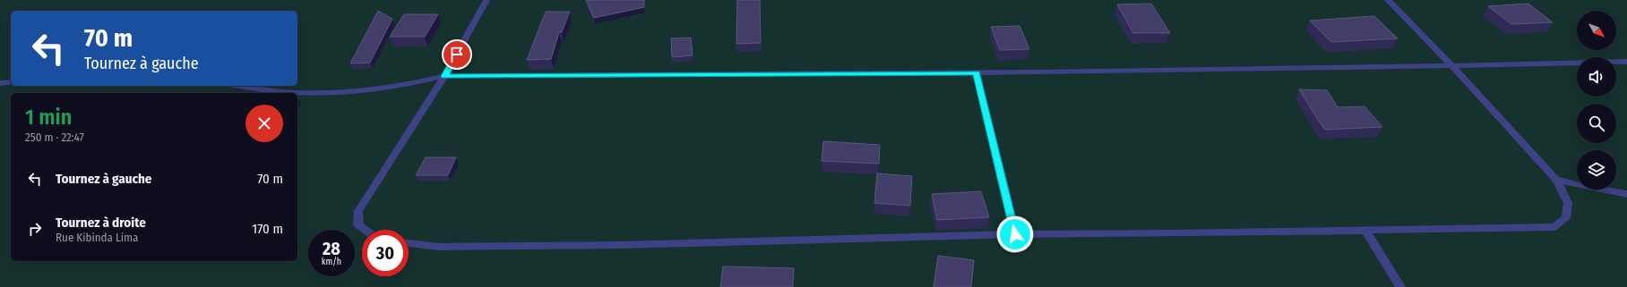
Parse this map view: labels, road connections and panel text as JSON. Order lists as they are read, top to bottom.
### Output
{
  "north": "bottom right",
  "page": {
    "turn": ["70 m", "Tournez à gauche"],
    "heading": ["1 min", "250 m · 22:47"],
    "list": [
      {
        "name": "Tournez à gauche",
        "value": "70 m"
      },
      {
        "name": "Tournez à droite",
        "note": "Rue Kibinda Lima",
        "value": "170 m"
      }
    ],
    "speed": "28 km/h",
    "limit": "30"
  }
}
